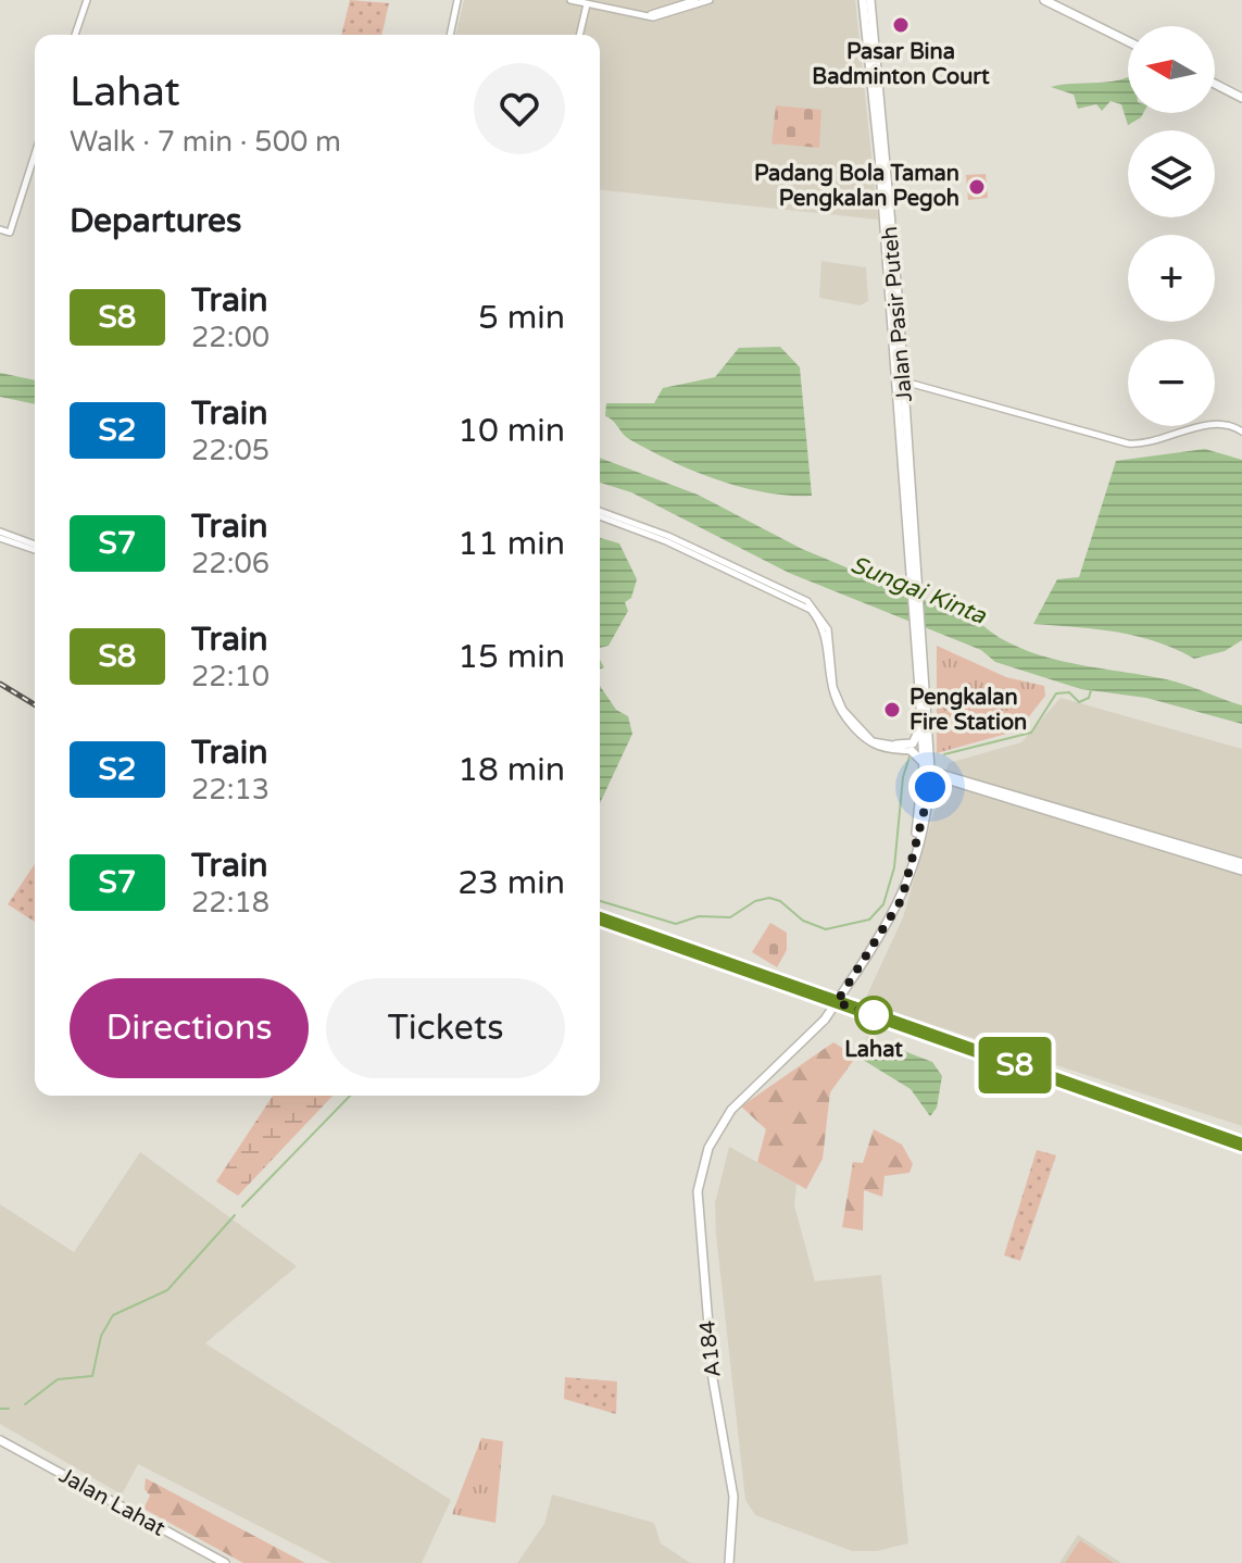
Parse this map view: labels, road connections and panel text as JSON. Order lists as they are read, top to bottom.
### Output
{
  "streets": {
    "main road": ["Jalan Pasir Puteh", "A184", "Jalan Lahat"]
  },
  "water": ["Sungai Kinta"],
  "places": [
    "Pasar Bina Badminton Court",
    "Padang Bola Taman Pengkalan Pegoh",
    "Pengkalan Fire Station",
    "Lahat"
  ],
  "north": "left",
  "page": {
    "on_map": "S8",
    "map_buttons": ["+", "−"],
    "heading": [
      ["Lahat", "Walk · 7 min · 500 m"],
      "Departures"
    ],
    "list": [
      {
        "mark": "S8",
        "name": "Train",
        "note": "22:00",
        "value": "5 min"
      },
      {
        "mark": "S2",
        "name": "Train",
        "note": "22:05",
        "value": "10 min"
      },
      {
        "mark": "S7",
        "name": "Train",
        "note": "22:06",
        "value": "11 min"
      },
      {
        "mark": "S8",
        "name": "Train",
        "note": "22:10",
        "value": "15 min"
      },
      {
        "mark": "S2",
        "name": "Train",
        "note": "22:13",
        "value": "18 min"
      },
      {
        "mark": "S7",
        "name": "Train",
        "note": "22:18",
        "value": "23 min"
      }
    ],
    "buttons": ["Directions", "Tickets"]
  }
}
